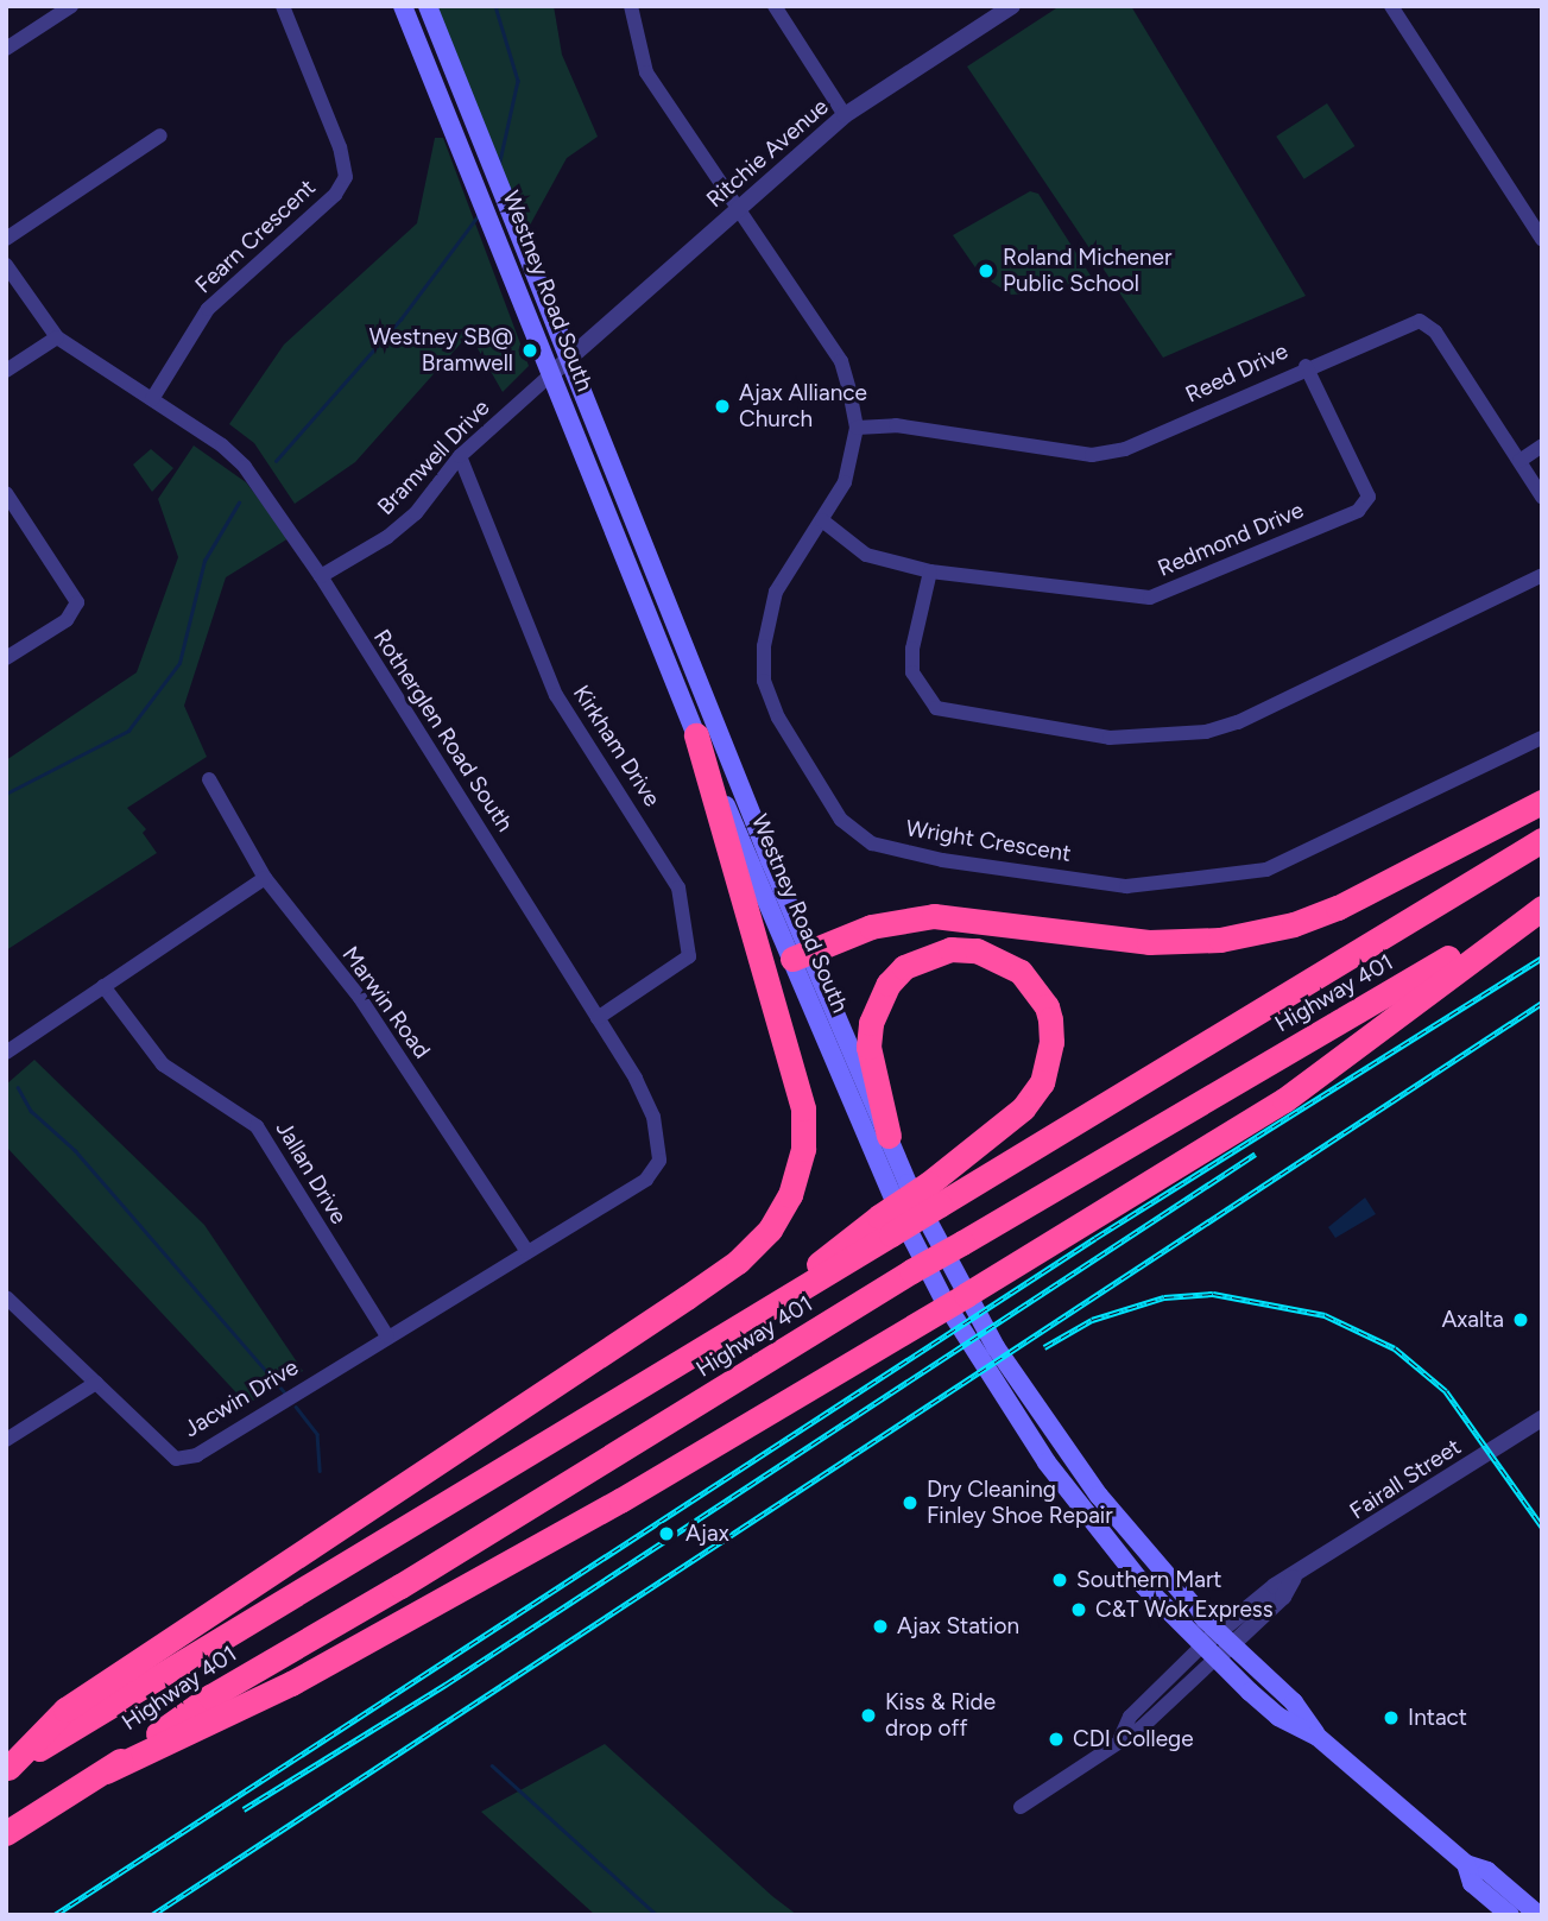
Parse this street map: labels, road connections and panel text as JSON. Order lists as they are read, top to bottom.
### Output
{
  "streets": {
    "highway": ["Highway 401"],
    "main road": ["Westney Road South"],
    "street": [
      "Ritchie Avenue",
      "Fearn Crescent",
      "Reed Drive",
      "Bramwell Drive",
      "Redmond Drive",
      "Rotherglen Road South",
      "Kirkham Drive",
      "Wright Crescent",
      "Marwin Road",
      "Jallan Drive",
      "Jacwin Drive",
      "Fairall Street"
    ]
  },
  "crossings": [
    ["Ritchie Avenue", "Westney Road South"],
    ["Ritchie Avenue", "Bramwell Drive"],
    ["Ritchie Avenue", "Wright Crescent"],
    ["Fearn Crescent", "Rotherglen Road South"],
    ["Westney Road South", "Bramwell Drive"],
    ["Westney Road South", "Fairall Street"],
    ["Reed Drive", "Redmond Drive"],
    ["Reed Drive", "Wright Crescent"],
    ["Bramwell Drive", "Rotherglen Road South"],
    ["Bramwell Drive", "Kirkham Drive"],
    ["Redmond Drive", "Wright Crescent"],
    ["Rotherglen Road South", "Kirkham Drive"],
    ["Rotherglen Road South", "Marwin Road"],
    ["Rotherglen Road South", "Jacwin Drive"],
    ["Marwin Road", "Jacwin Drive"],
    ["Jallan Drive", "Jacwin Drive"]
  ],
  "places": [
    "Roland Michener Public School",
    "Westney SB@ Bramwell",
    "Ajax Alliance Church",
    "Axalta",
    "Dry Cleaning Finley Shoe Repair",
    "Ajax",
    "Southern Mart",
    "C&T Wok Express",
    "Ajax Station",
    "Kiss & Ride drop off",
    "Intact",
    "CDI College"
  ]
}
